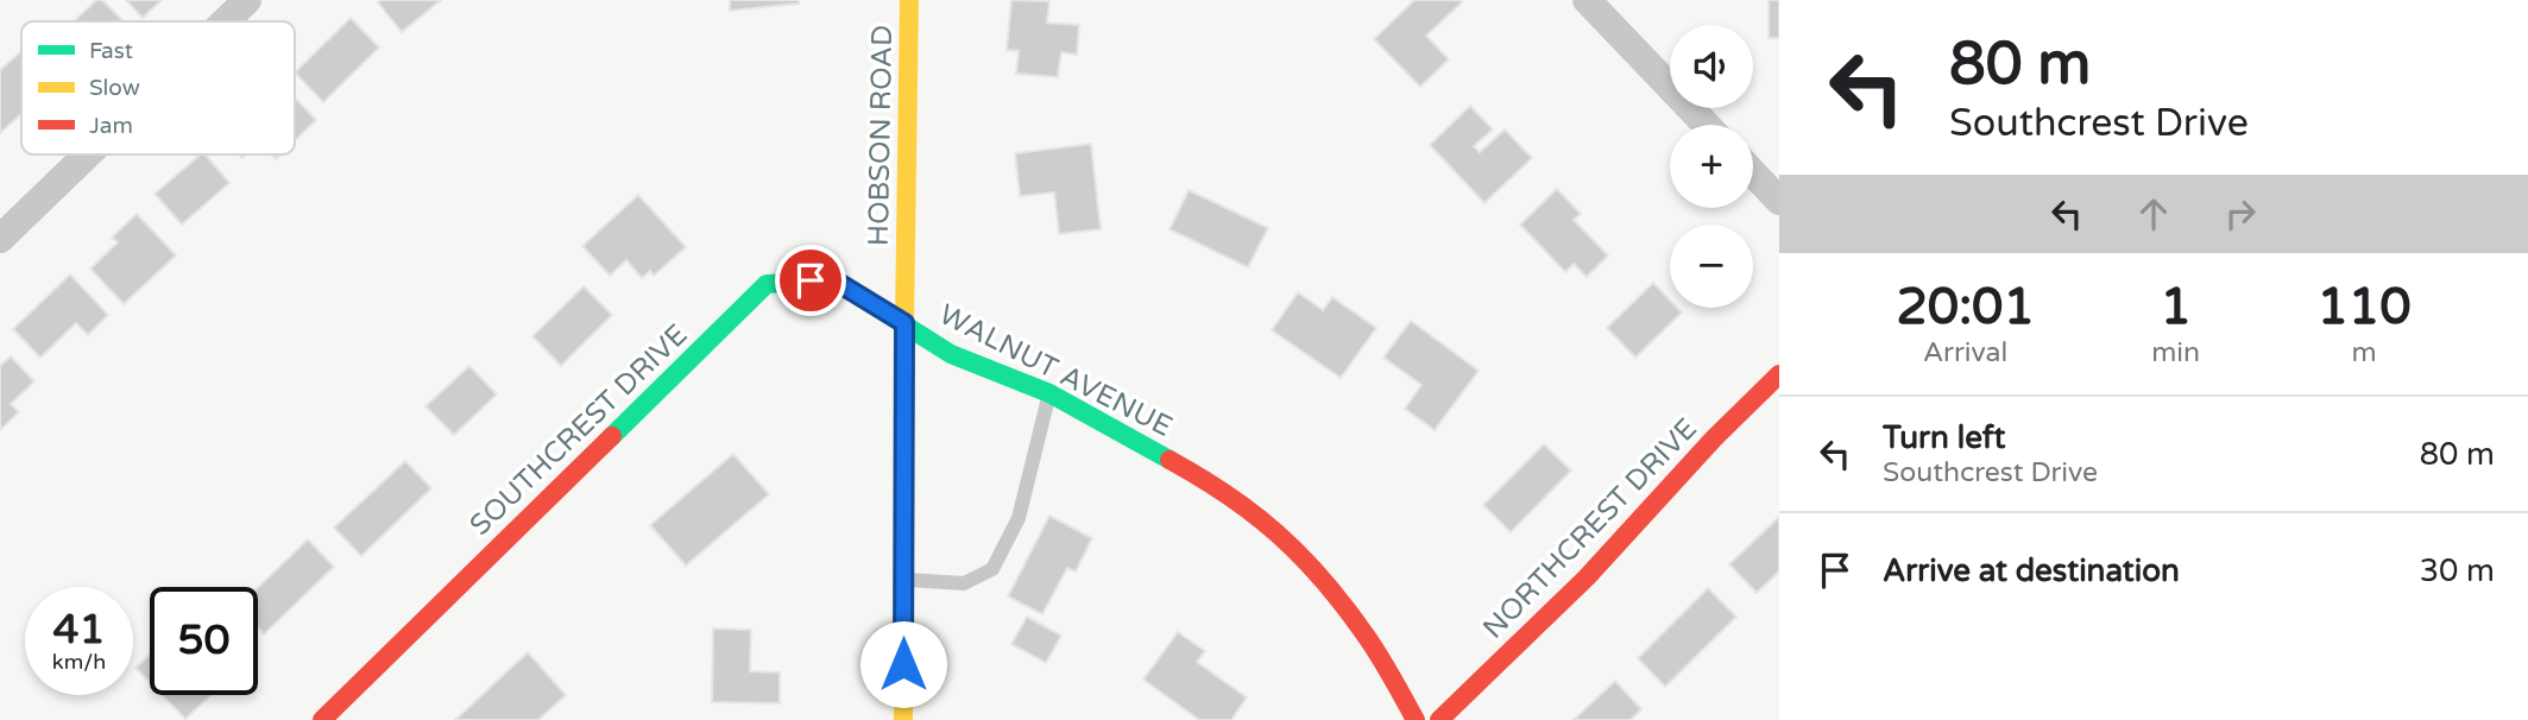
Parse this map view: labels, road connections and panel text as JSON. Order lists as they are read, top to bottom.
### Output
{
  "streets": {
    "street": [
      "HOBSON ROAD",
      "WALNUT AVENUE",
      "SOUTHCREST DRIVE",
      "NORTHCREST DRIVE"
    ]
  },
  "crossings": [
    ["HOBSON ROAD", "WALNUT AVENUE"],
    ["HOBSON ROAD", "SOUTHCREST DRIVE"],
    ["WALNUT AVENUE", "SOUTHCREST DRIVE"]
  ],
  "legend": ["Fast", "Slow", "Jam"],
  "page": {
    "turn": ["80 m", "Southcrest Drive"],
    "map_buttons": ["+", "−"],
    "eta": [
      "20:01",
      "Arrival",
      "1",
      "min",
      "110",
      "m"
    ],
    "list": [
      {
        "name": "Turn left",
        "note": "Southcrest Drive",
        "value": "80 m"
      },
      {
        "name": "Arrive at destination",
        "value": "30 m"
      }
    ],
    "speed": "41 km/h",
    "limit": "50"
  }
}
